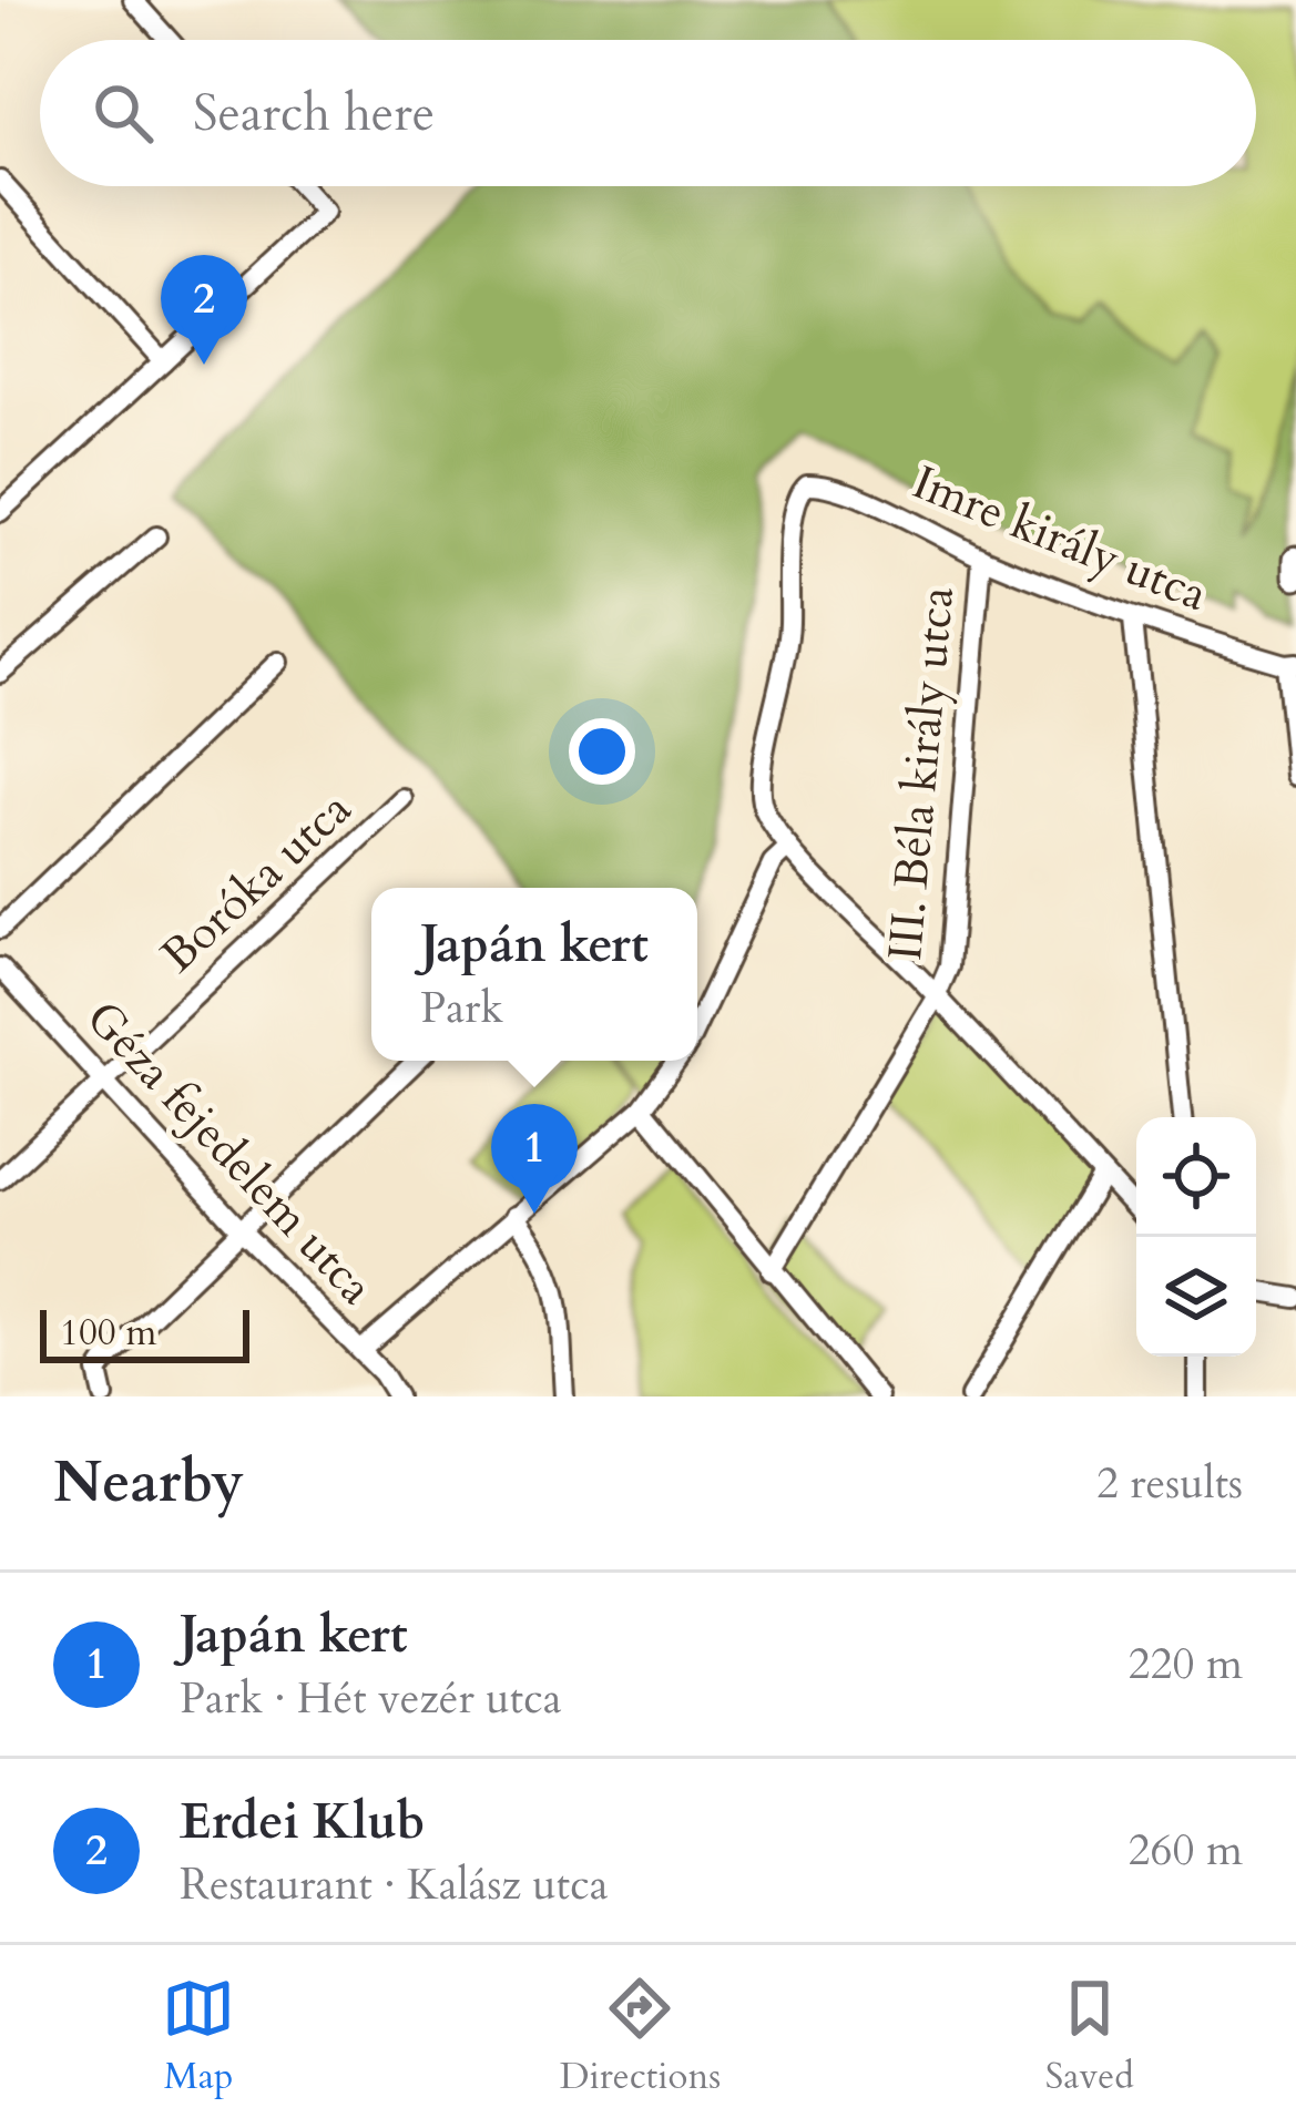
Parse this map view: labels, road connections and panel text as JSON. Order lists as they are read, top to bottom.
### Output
{
  "streets": {
    "street": [
      "Imre király utca",
      "III. Béla király utca",
      "Boróka utca",
      "Géza fejedelem utca"
    ]
  },
  "crossings": [
    ["Imre király utca", "III. Béla király utca"],
    ["Boróka utca", "Géza fejedelem utca"]
  ],
  "scale_bar": "100 m",
  "page": {
    "search": "Search here",
    "pins": ["2", "1"],
    "popup": ["Japán kert", "Park"],
    "scale": "100 m",
    "heading": ["Nearby", "2 results"],
    "list": [
      {
        "mark": "1",
        "name": "Japán kert",
        "note": "Park · Hét vezér utca",
        "value": "220 m"
      },
      {
        "mark": "2",
        "name": "Erdei Klub",
        "note": "Restaurant · Kalász utca",
        "value": "260 m"
      }
    ],
    "nav": ["Map", "Directions", "Saved"]
  }
}
